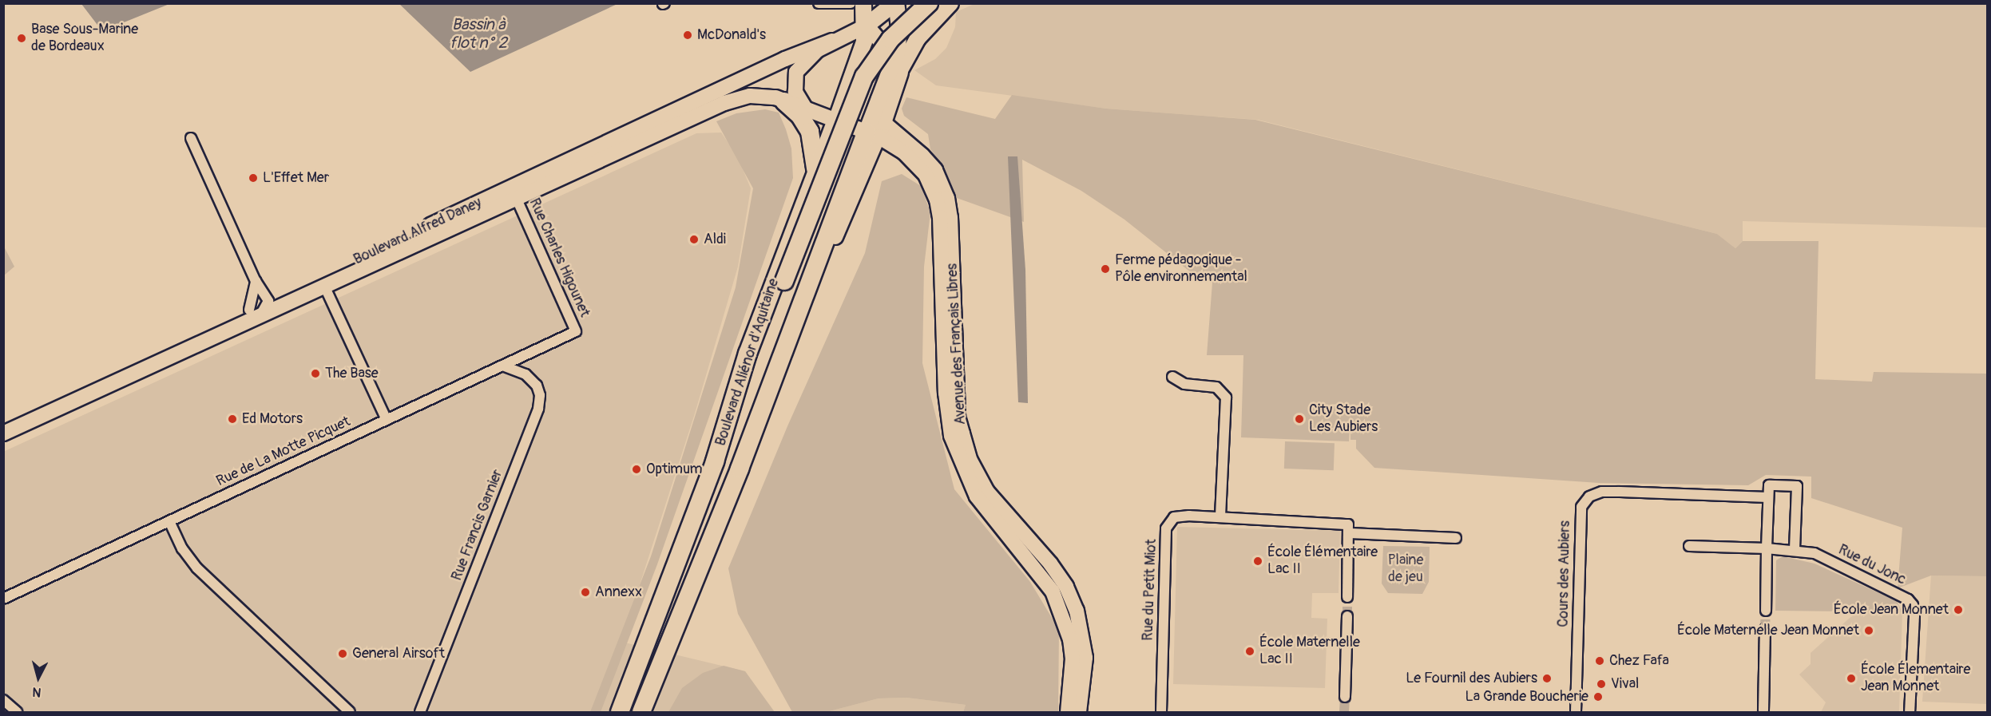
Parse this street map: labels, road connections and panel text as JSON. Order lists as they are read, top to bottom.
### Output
{
  "streets": {
    "highway": ["Boulevard Aliénor d'Aquitaine"],
    "main road": ["Boulevard Alfred Daney", "Avenue des Français Libres"],
    "street": [
      "Rue Charles Higounet",
      "Rue de La Motte Picquet",
      "Rue Francis Garnier",
      "Rue du Jonc",
      "Cours des Aubiers",
      "Rue du Petit Miot"
    ]
  },
  "crossings": [
    ["Boulevard Alfred Daney", "Rue Charles Higounet"],
    ["Boulevard Alfred Daney", "Avenue des Français Libres"],
    ["Boulevard Alfred Daney", "Boulevard Aliénor d'Aquitaine"],
    ["Rue Charles Higounet", "Rue de La Motte Picquet"],
    ["Avenue des Français Libres", "Boulevard Aliénor d'Aquitaine"],
    ["Rue de La Motte Picquet", "Rue Francis Garnier"]
  ],
  "water": ["Bassin à flot n° 2"],
  "parks": ["Plaine de jeu"],
  "places": [
    "McDonald's",
    "Base Sous-Marine de Bordeaux",
    "L'Effet Mer",
    "Aldi",
    "Ferme pédagogique - Pôle environnemental",
    "The Base",
    "Ed Motors",
    "City Stade Les Aubiers",
    "Optimum",
    "École Élémentaire Lac II",
    "Annexx",
    "École Jean Monnet",
    "École Maternelle Jean Monnet",
    "École Maternelle Lac II",
    "General Airsoft",
    "Chez Fafa",
    "Le Fournil des Aubiers",
    "École Élementaire Jean Monnet",
    "Vival",
    "La Grande Boucherie"
  ],
  "north": "bottom"
}
